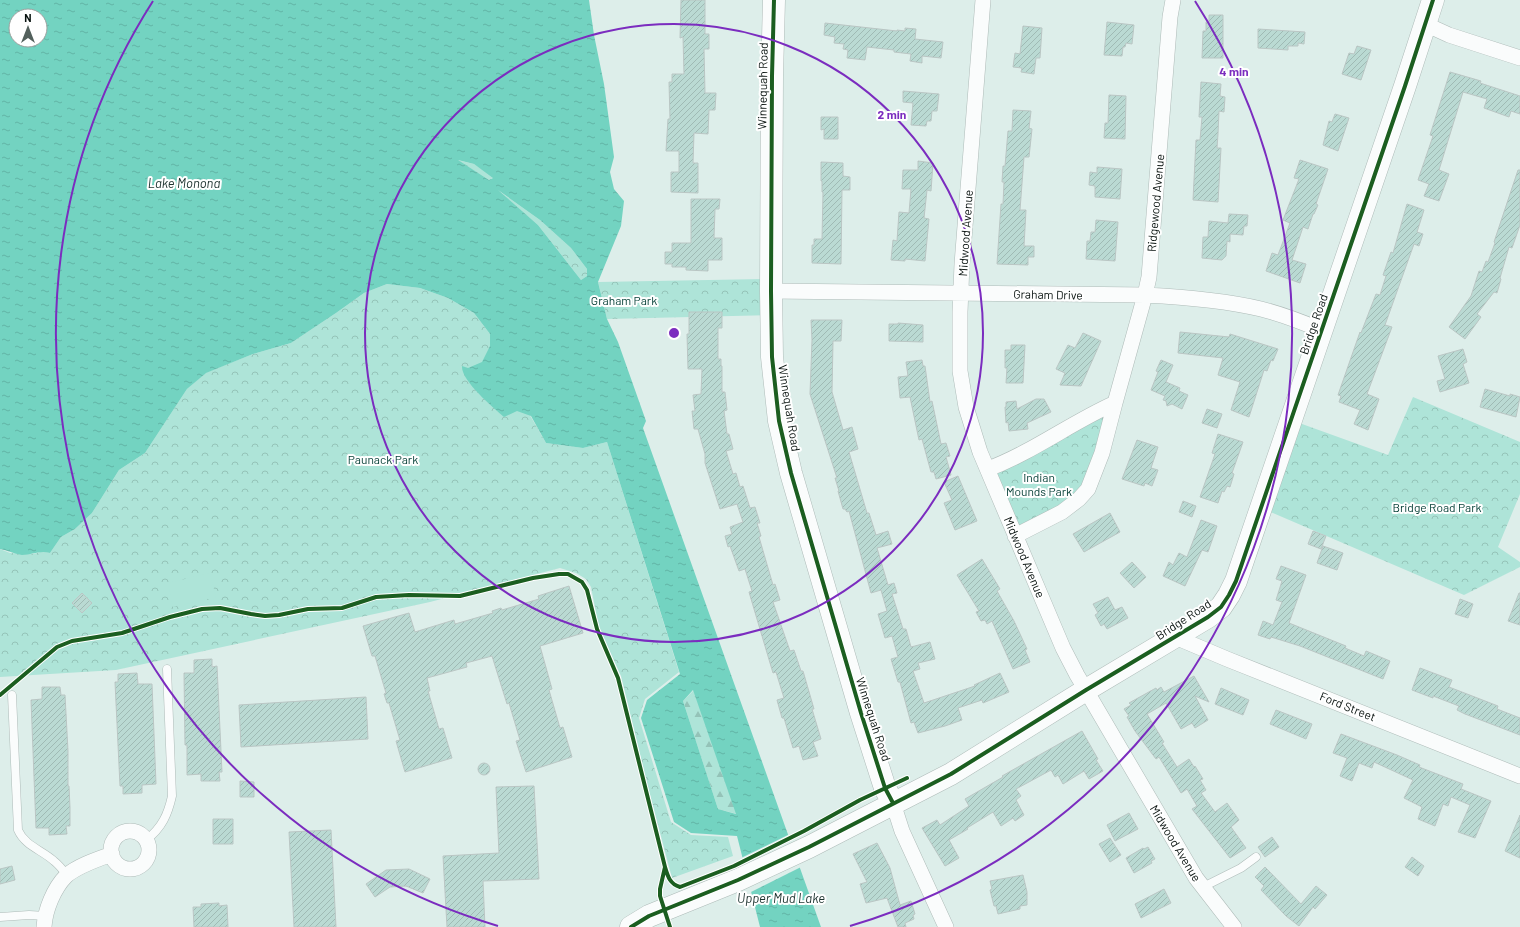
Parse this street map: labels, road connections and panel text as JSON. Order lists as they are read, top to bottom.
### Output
{
  "streets": {
    "street": [
      "Winnequah Road",
      "Ridgewood Avenue",
      "Midwood Avenue",
      "Graham Drive",
      "Bridge Road",
      "Ford Street"
    ]
  },
  "crossings": [
    ["Winnequah Road", "Graham Drive"],
    ["Winnequah Road", "Bridge Road"],
    ["Ridgewood Avenue", "Midwood Avenue"],
    ["Ridgewood Avenue", "Graham Drive"],
    ["Midwood Avenue", "Graham Drive"],
    ["Midwood Avenue", "Bridge Road"],
    ["Graham Drive", "Bridge Road"],
    ["Bridge Road", "Ford Street"]
  ],
  "water": ["Lake Monona", "Upper Mud Lake"],
  "parks": [
    "Graham Park",
    "Paunack Park",
    "Indian Mounds Park",
    "Bridge Road Park"
  ],
  "north": "top",
  "rings": ["4 min", "2 min"]
}
